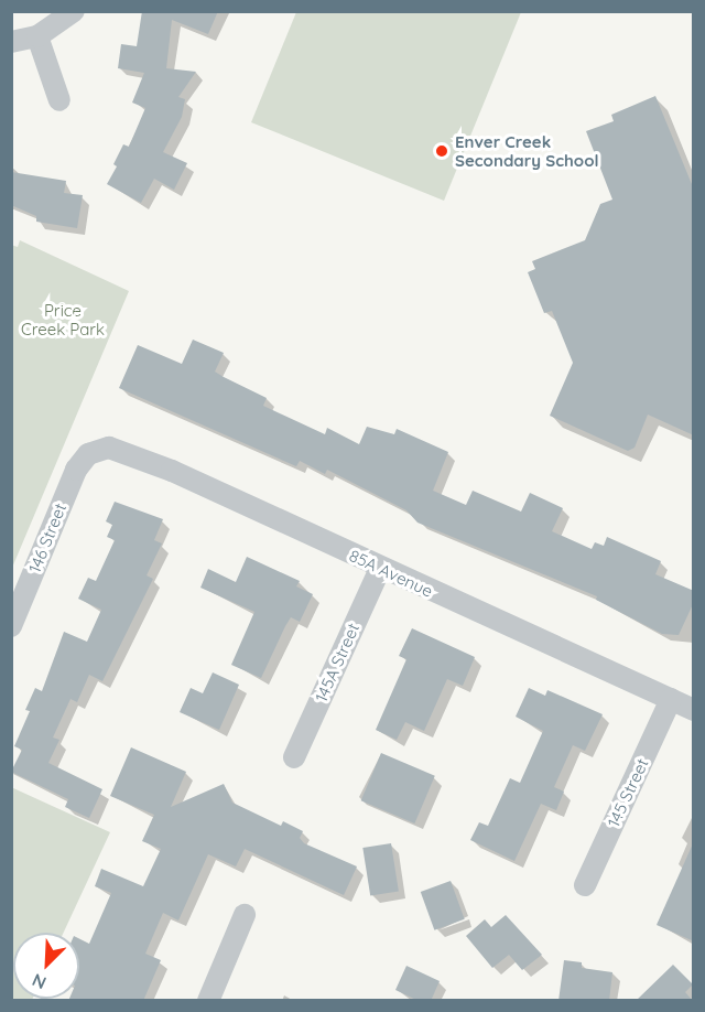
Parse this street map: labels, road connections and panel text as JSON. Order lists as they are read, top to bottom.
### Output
{
  "streets": {
    "street": [
      "146 Street",
      "85A Avenue",
      "145A Street",
      "145 Street"
    ]
  },
  "crossings": [
    ["146 Street", "85A Avenue"],
    ["85A Avenue", "145A Street"],
    ["85A Avenue", "145 Street"]
  ],
  "parks": ["Price Creek Park"],
  "places": ["Enver Creek Secondary School"],
  "north": "bottom left"
}
